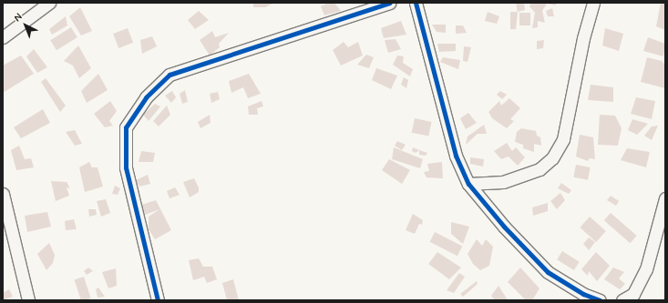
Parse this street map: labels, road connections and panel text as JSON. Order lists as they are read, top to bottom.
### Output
{
  "north": "top left"
}
